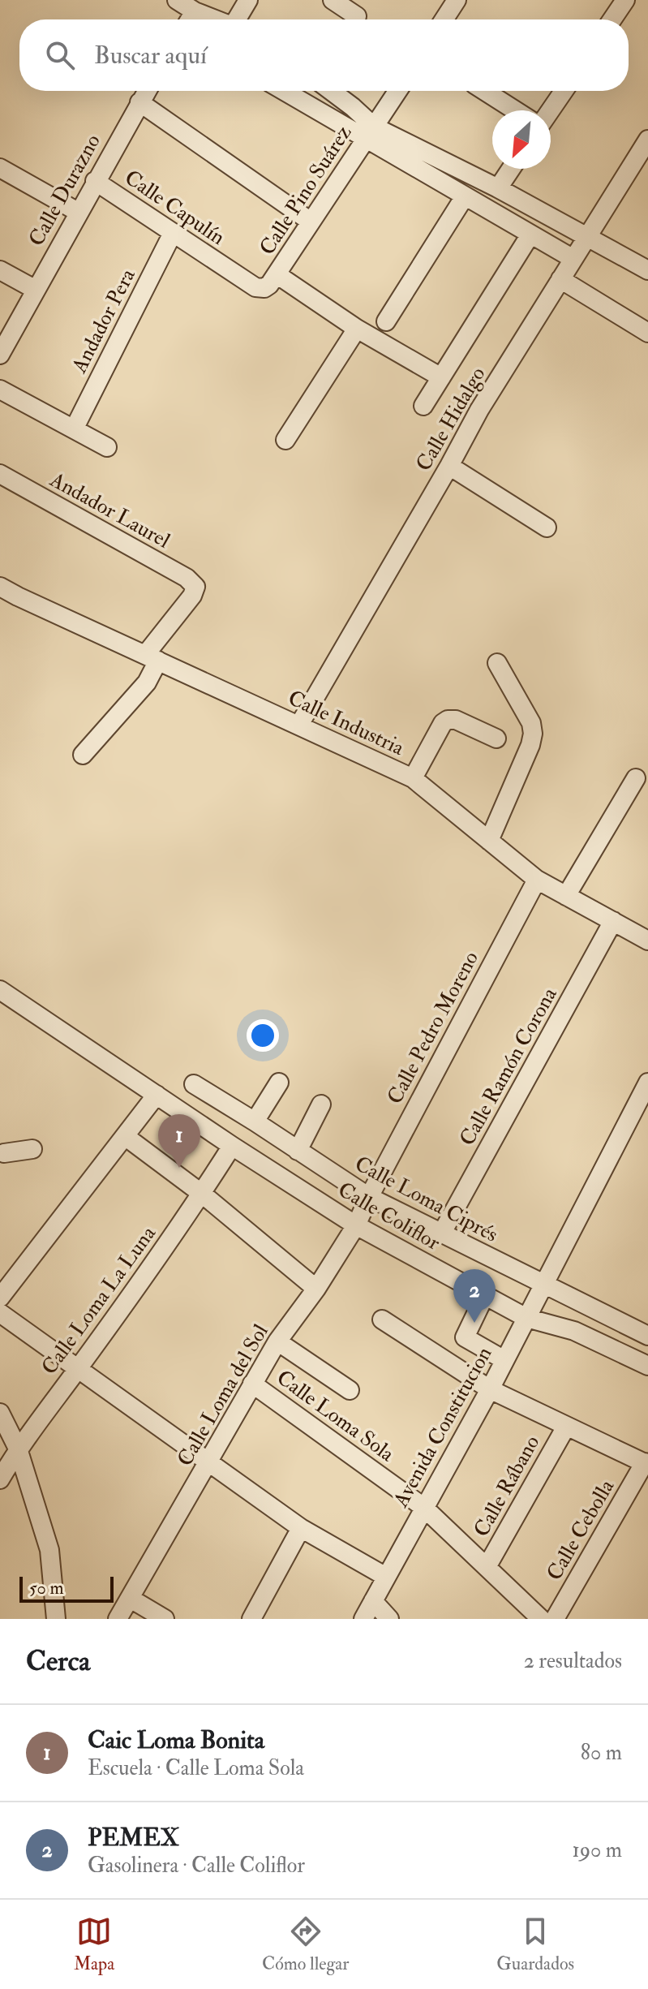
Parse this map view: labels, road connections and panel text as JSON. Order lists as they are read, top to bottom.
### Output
{
  "streets": {
    "street": [
      "Calle Durazno",
      "Calle Pino Suárez",
      "Calle Capulín",
      "Andador Pera",
      "Calle Hidalgo",
      "Andador Laurel",
      "Calle Industria",
      "Calle Pedro Moreno",
      "Calle Ramón Corona",
      "Calle Loma Ciprés",
      "Calle Coliflor",
      "Calle Loma La Luna",
      "Calle Loma del Sol",
      "Calle Loma Sola",
      "Avenida Constitucion",
      "Calle Rábano",
      "Calle Cebolla"
    ]
  },
  "crossings": [
    ["Calle Durazno", "Calle Capulín"],
    ["Calle Pino Suárez", "Calle Capulín"],
    ["Calle Capulín", "Andador Pera"],
    ["Calle Hidalgo", "Calle Industria"],
    ["Andador Laurel", "Calle Industria"],
    ["Calle Industria", "Calle Pedro Moreno"],
    ["Calle Industria", "Calle Ramón Corona"],
    ["Calle Pedro Moreno", "Calle Loma Ciprés"],
    ["Calle Pedro Moreno", "Calle Loma del Sol"],
    ["Calle Ramón Corona", "Calle Loma Ciprés"],
    ["Calle Loma Ciprés", "Calle Loma del Sol"],
    ["Calle Loma Ciprés", "Avenida Constitucion"],
    ["Calle Coliflor", "Calle Loma La Luna"],
    ["Calle Coliflor", "Calle Loma del Sol"],
    ["Calle Coliflor", "Avenida Constitucion"],
    ["Calle Loma del Sol", "Calle Loma Sola"],
    ["Calle Loma Sola", "Avenida Constitucion"],
    ["Calle Loma Sola", "Calle Rábano"]
  ],
  "scale_bar": "50 m",
  "north": "bottom left",
  "page": {
    "search": "Buscar aquí",
    "pins": ["1", "2"],
    "scale": "50 m",
    "heading": ["Cerca", "2 resultados"],
    "list": [
      {
        "mark": "1",
        "name": "Caic Loma Bonita",
        "note": "Escuela · Calle Loma Sola",
        "value": "80 m"
      },
      {
        "mark": "2",
        "name": "PEMEX",
        "note": "Gasolinera · Calle Coliflor",
        "value": "190 m"
      }
    ],
    "nav": ["Mapa", "Cómo llegar", "Guardados"]
  }
}
